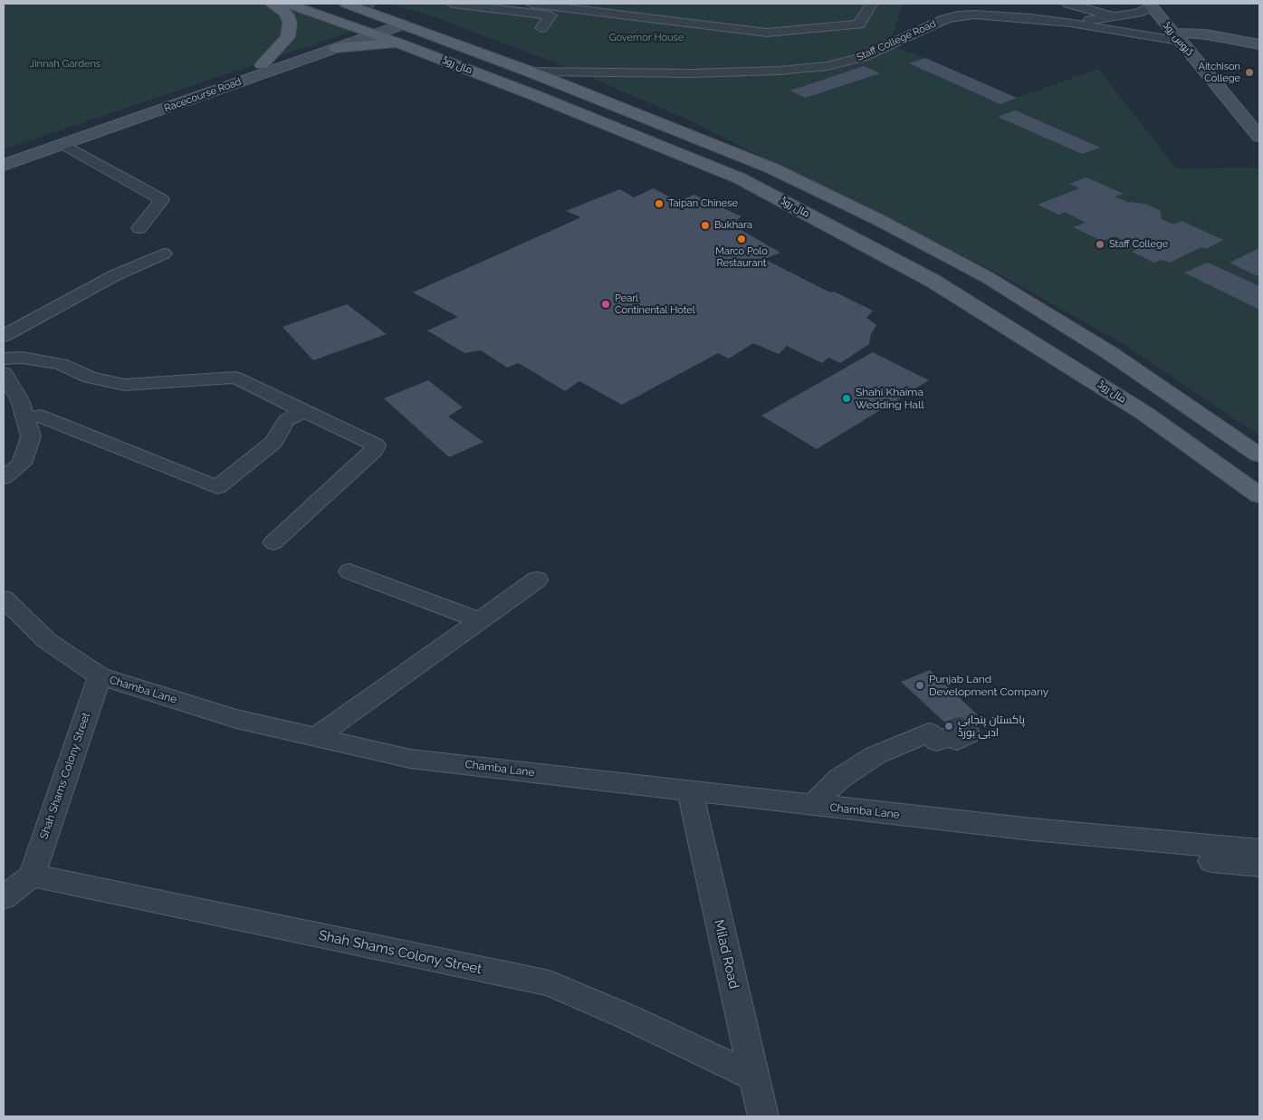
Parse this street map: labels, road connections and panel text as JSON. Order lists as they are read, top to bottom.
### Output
{
  "streets": {
    "main road": ["ڈیوس روڈ", "مال روڈ", "Racecourse Road"],
    "street": [
      "Staff College Road",
      "Chamba Lane",
      "Shah Shams Colony Street",
      "Milad Road"
    ]
  },
  "crossings": [
    ["ڈیوس روڈ", "Staff College Road"],
    ["Staff College Road", "مال روڈ"],
    ["مال روڈ", "Racecourse Road"],
    ["Chamba Lane", "Shah Shams Colony Street"],
    ["Chamba Lane", "Milad Road"],
    ["Shah Shams Colony Street", "Milad Road"]
  ],
  "parks": ["Governor House", "Jinnah Gardens"],
  "places": [
    "Aitchison College",
    "Taipan Chinese",
    "Bukhara",
    "Marco Polo Restaurant",
    "Staff College",
    "Pearl Continental Hotel",
    "Shahi Khaima Wedding Hall",
    "Punjab Land Development Company",
    "پاکستان پنجابی ادبی بورڈ"
  ]
}
